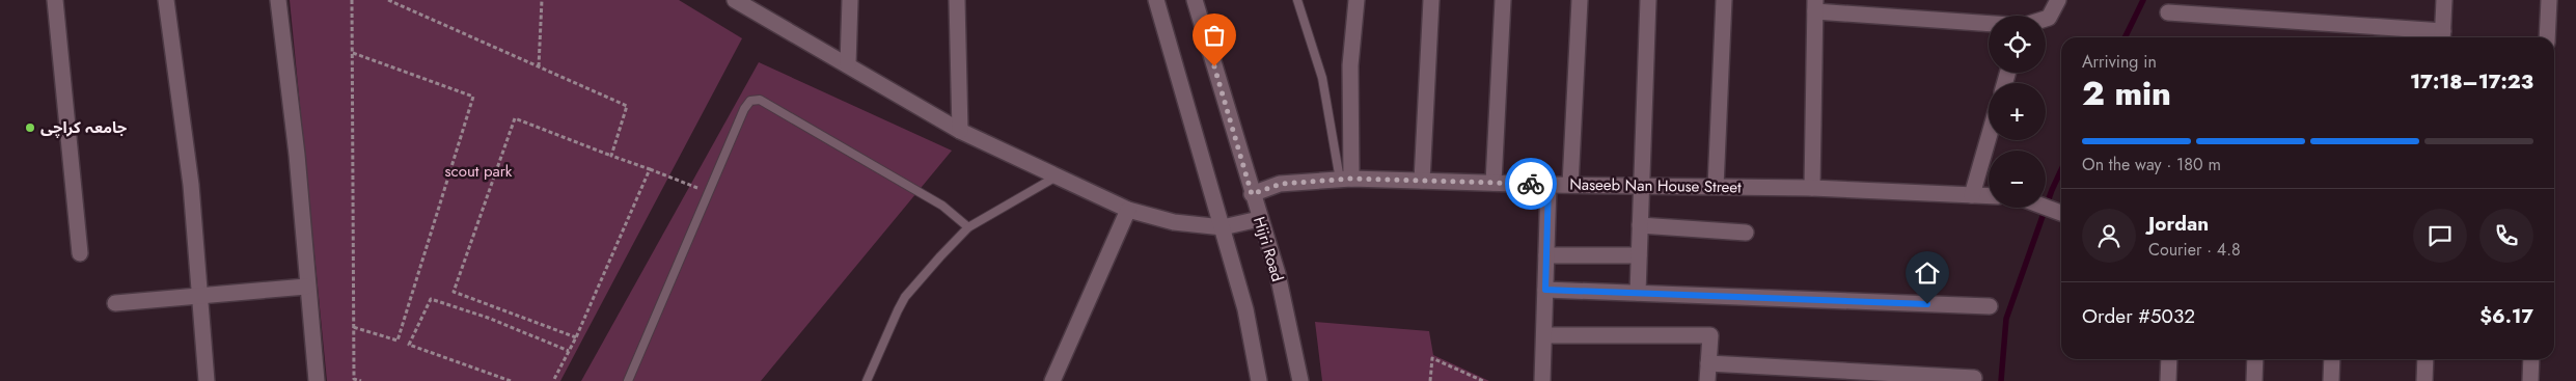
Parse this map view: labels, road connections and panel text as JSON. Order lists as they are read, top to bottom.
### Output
{
  "streets": {
    "street": ["Naseeb Nan House Street", "Hijri Road"]
  },
  "crossings": [
    ["Naseeb Nan House Street", "Hijri Road"]
  ],
  "parks": ["scout park"],
  "places": ["جامعہ کراچی"],
  "page": {
    "map_buttons": ["+", "−"],
    "heading": ["2 min", "Arriving in", "17:18–17:23"],
    "panel": [
      "Jordan",
      "Courier · 4.8",
      "Order #5032",
      "$6.17"
    ],
    "bar": "On the way · 180 m"
  }
}
